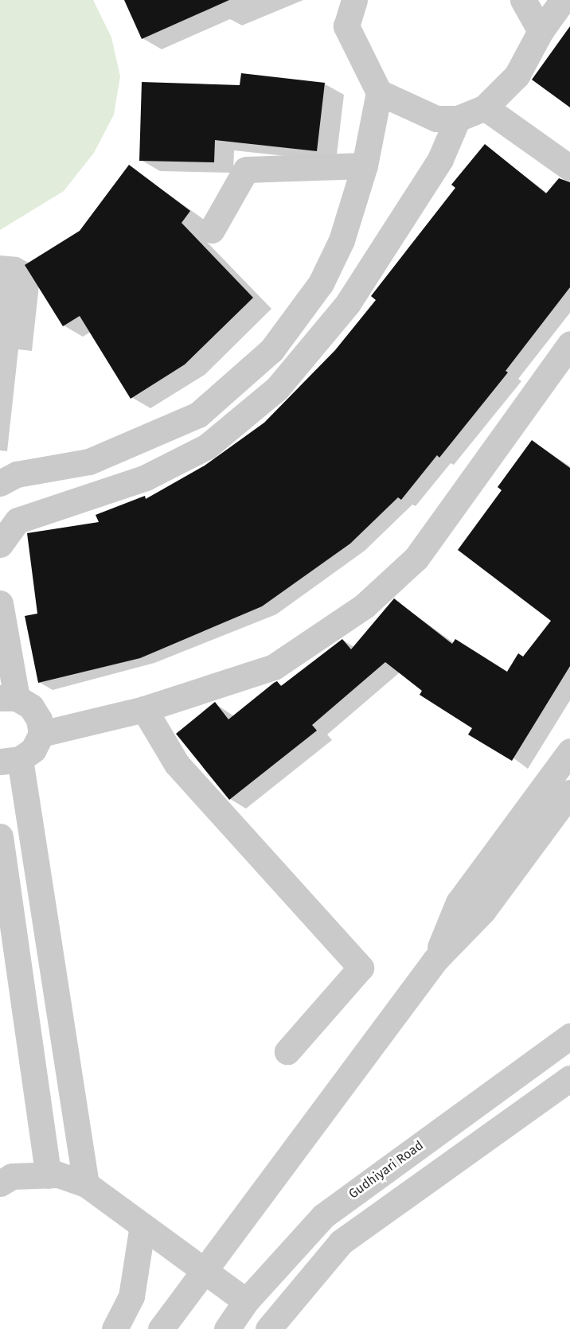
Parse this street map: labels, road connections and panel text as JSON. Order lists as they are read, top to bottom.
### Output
{
  "streets": {
    "street": ["Gudhiyari Road"]
  }
}
